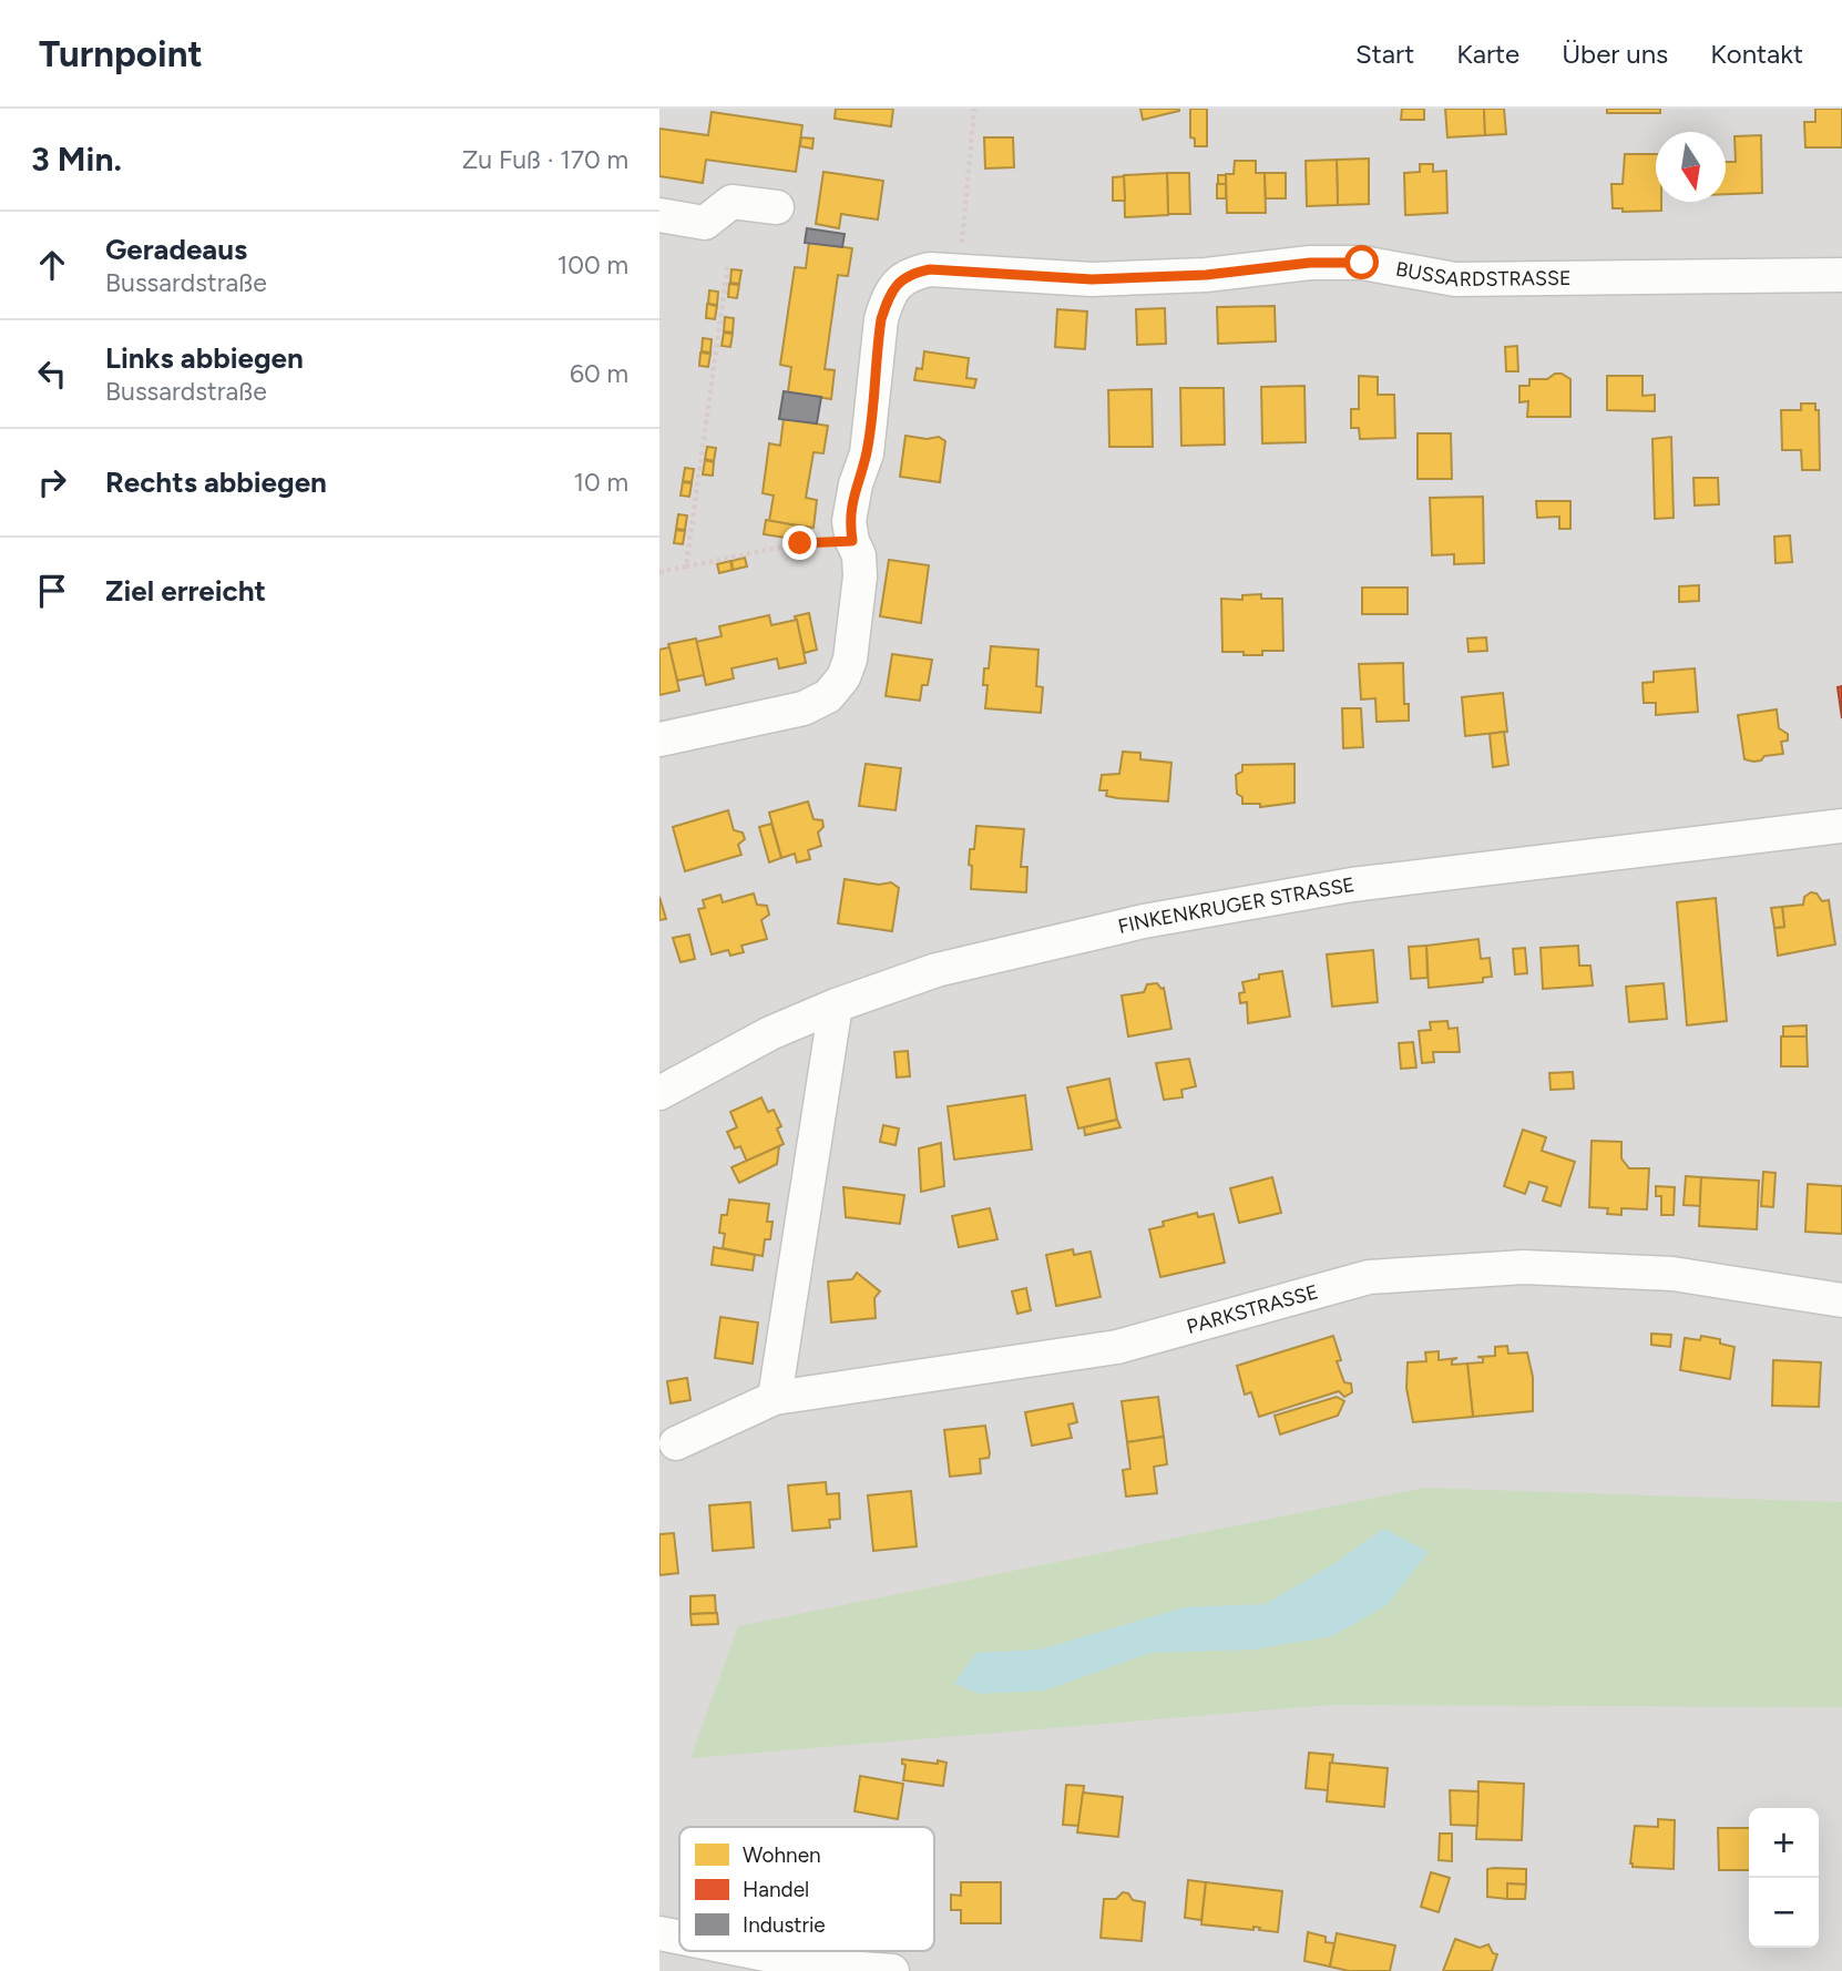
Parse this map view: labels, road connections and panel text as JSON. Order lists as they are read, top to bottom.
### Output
{
  "streets": {
    "street": ["BUSSARDSTRASSE", "FINKENKRUGER STRASSE", "PARKSTRASSE"]
  },
  "legend": ["Wohnen", "Handel", "Industrie"],
  "north": "bottom",
  "page": {
    "header": "Turnpoint",
    "nav": [
      "Start",
      "Karte",
      "Über uns",
      "Kontakt"
    ],
    "heading": ["3 Min.", "Zu Fuß · 170 m"],
    "list": [
      ["Geradeaus", "Bussardstraße", "100 m"],
      ["Links abbiegen", "Bussardstraße", "60 m"],
      ["Rechts abbiegen", "10 m"],
      "Ziel erreicht"
    ],
    "map_buttons": ["+", "−"]
  }
}
